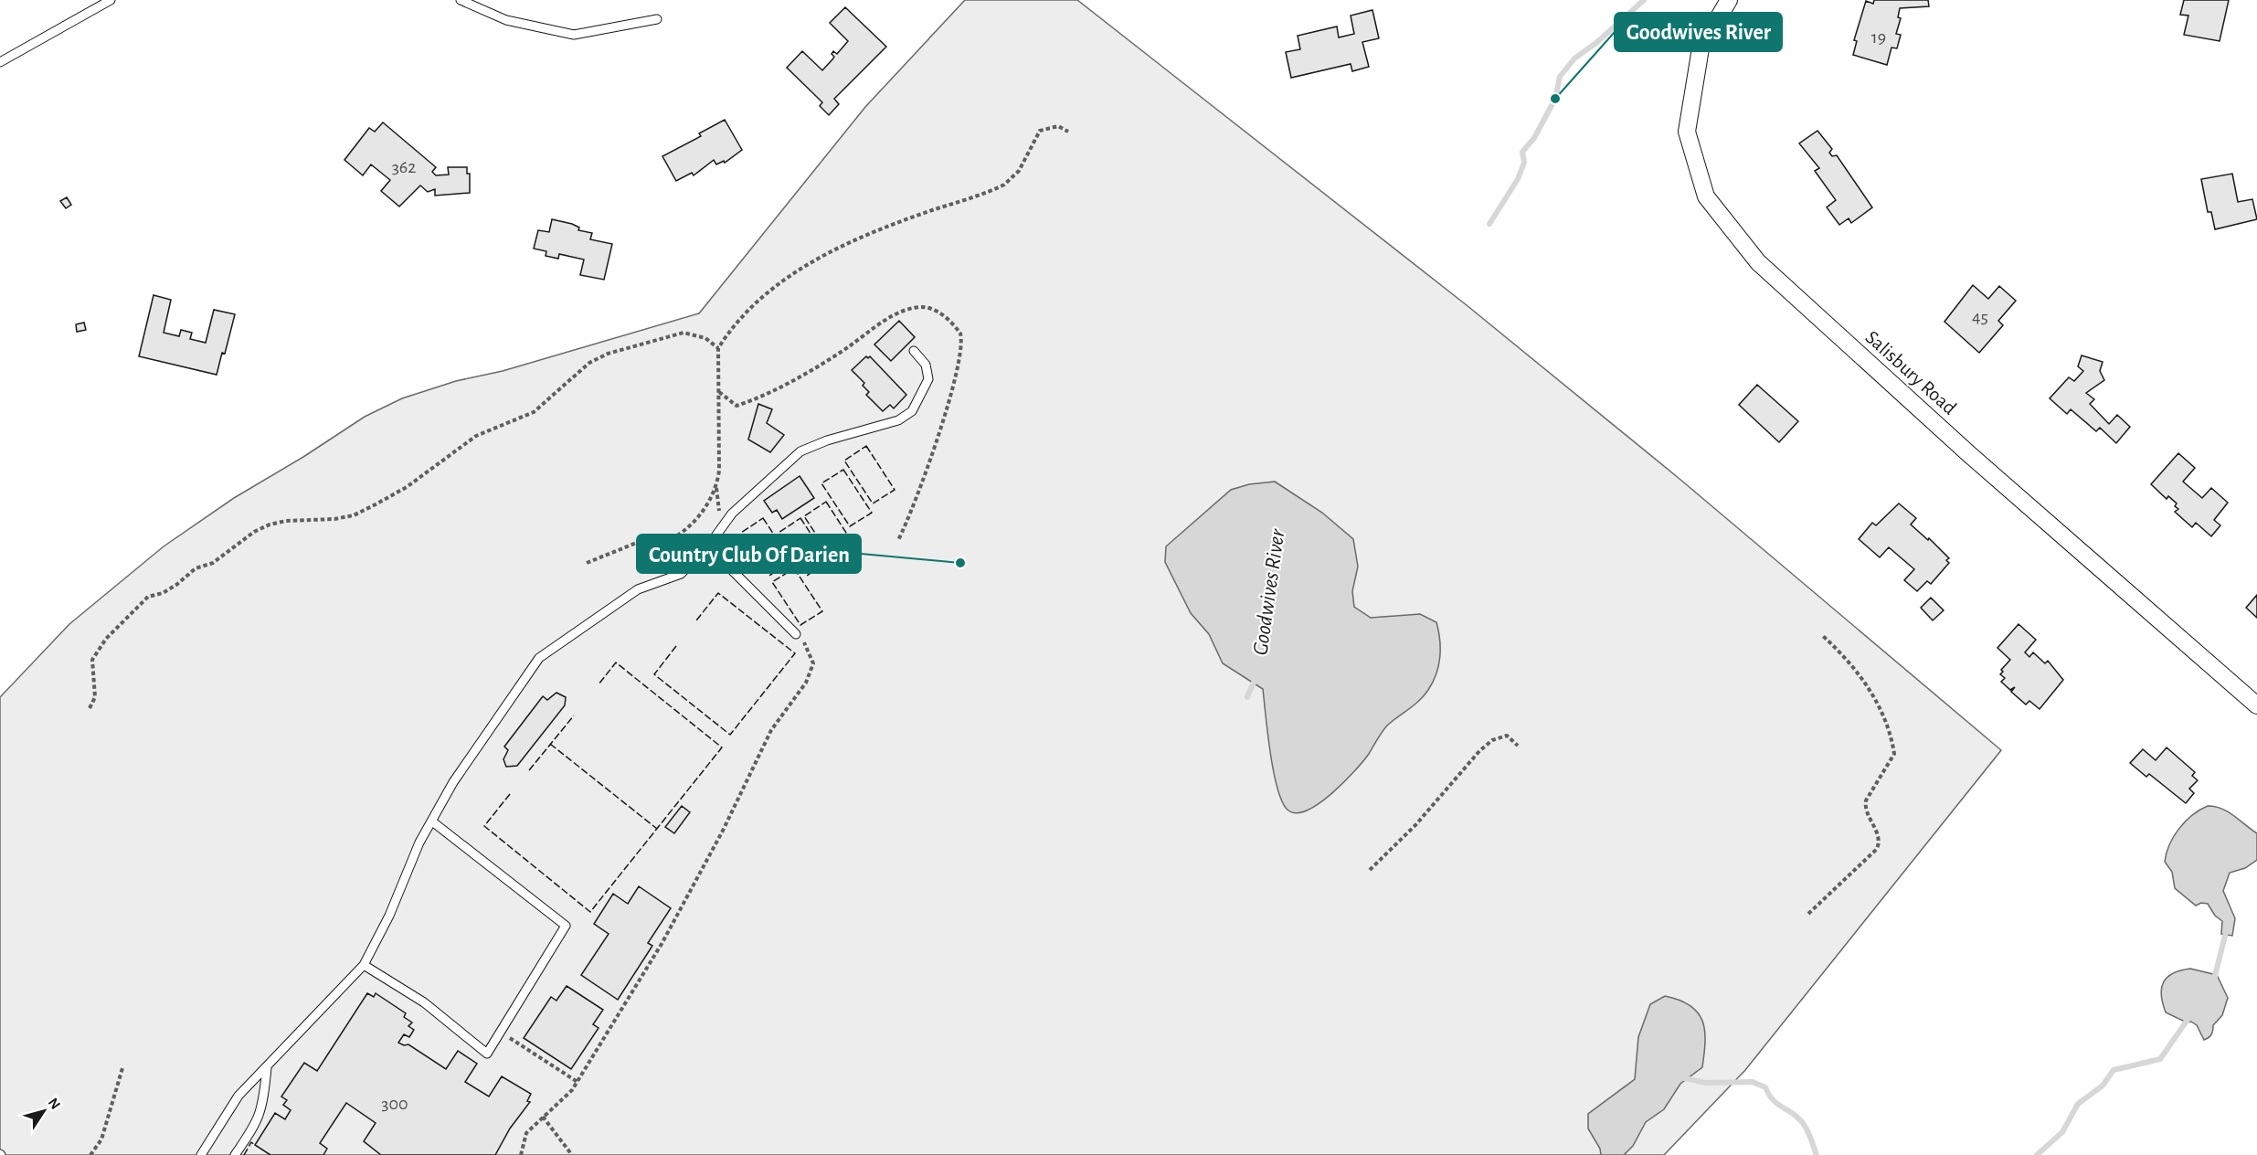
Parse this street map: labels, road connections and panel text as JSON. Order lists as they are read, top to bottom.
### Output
{
  "streets": {
    "street": ["Salisbury Road"]
  },
  "water": ["Goodwives River"],
  "places": ["Goodwives River", "Country Club Of Darien"],
  "house_numbers": [
    "19",
    "362",
    "45",
    "300"
  ],
  "north": "top right"
}
